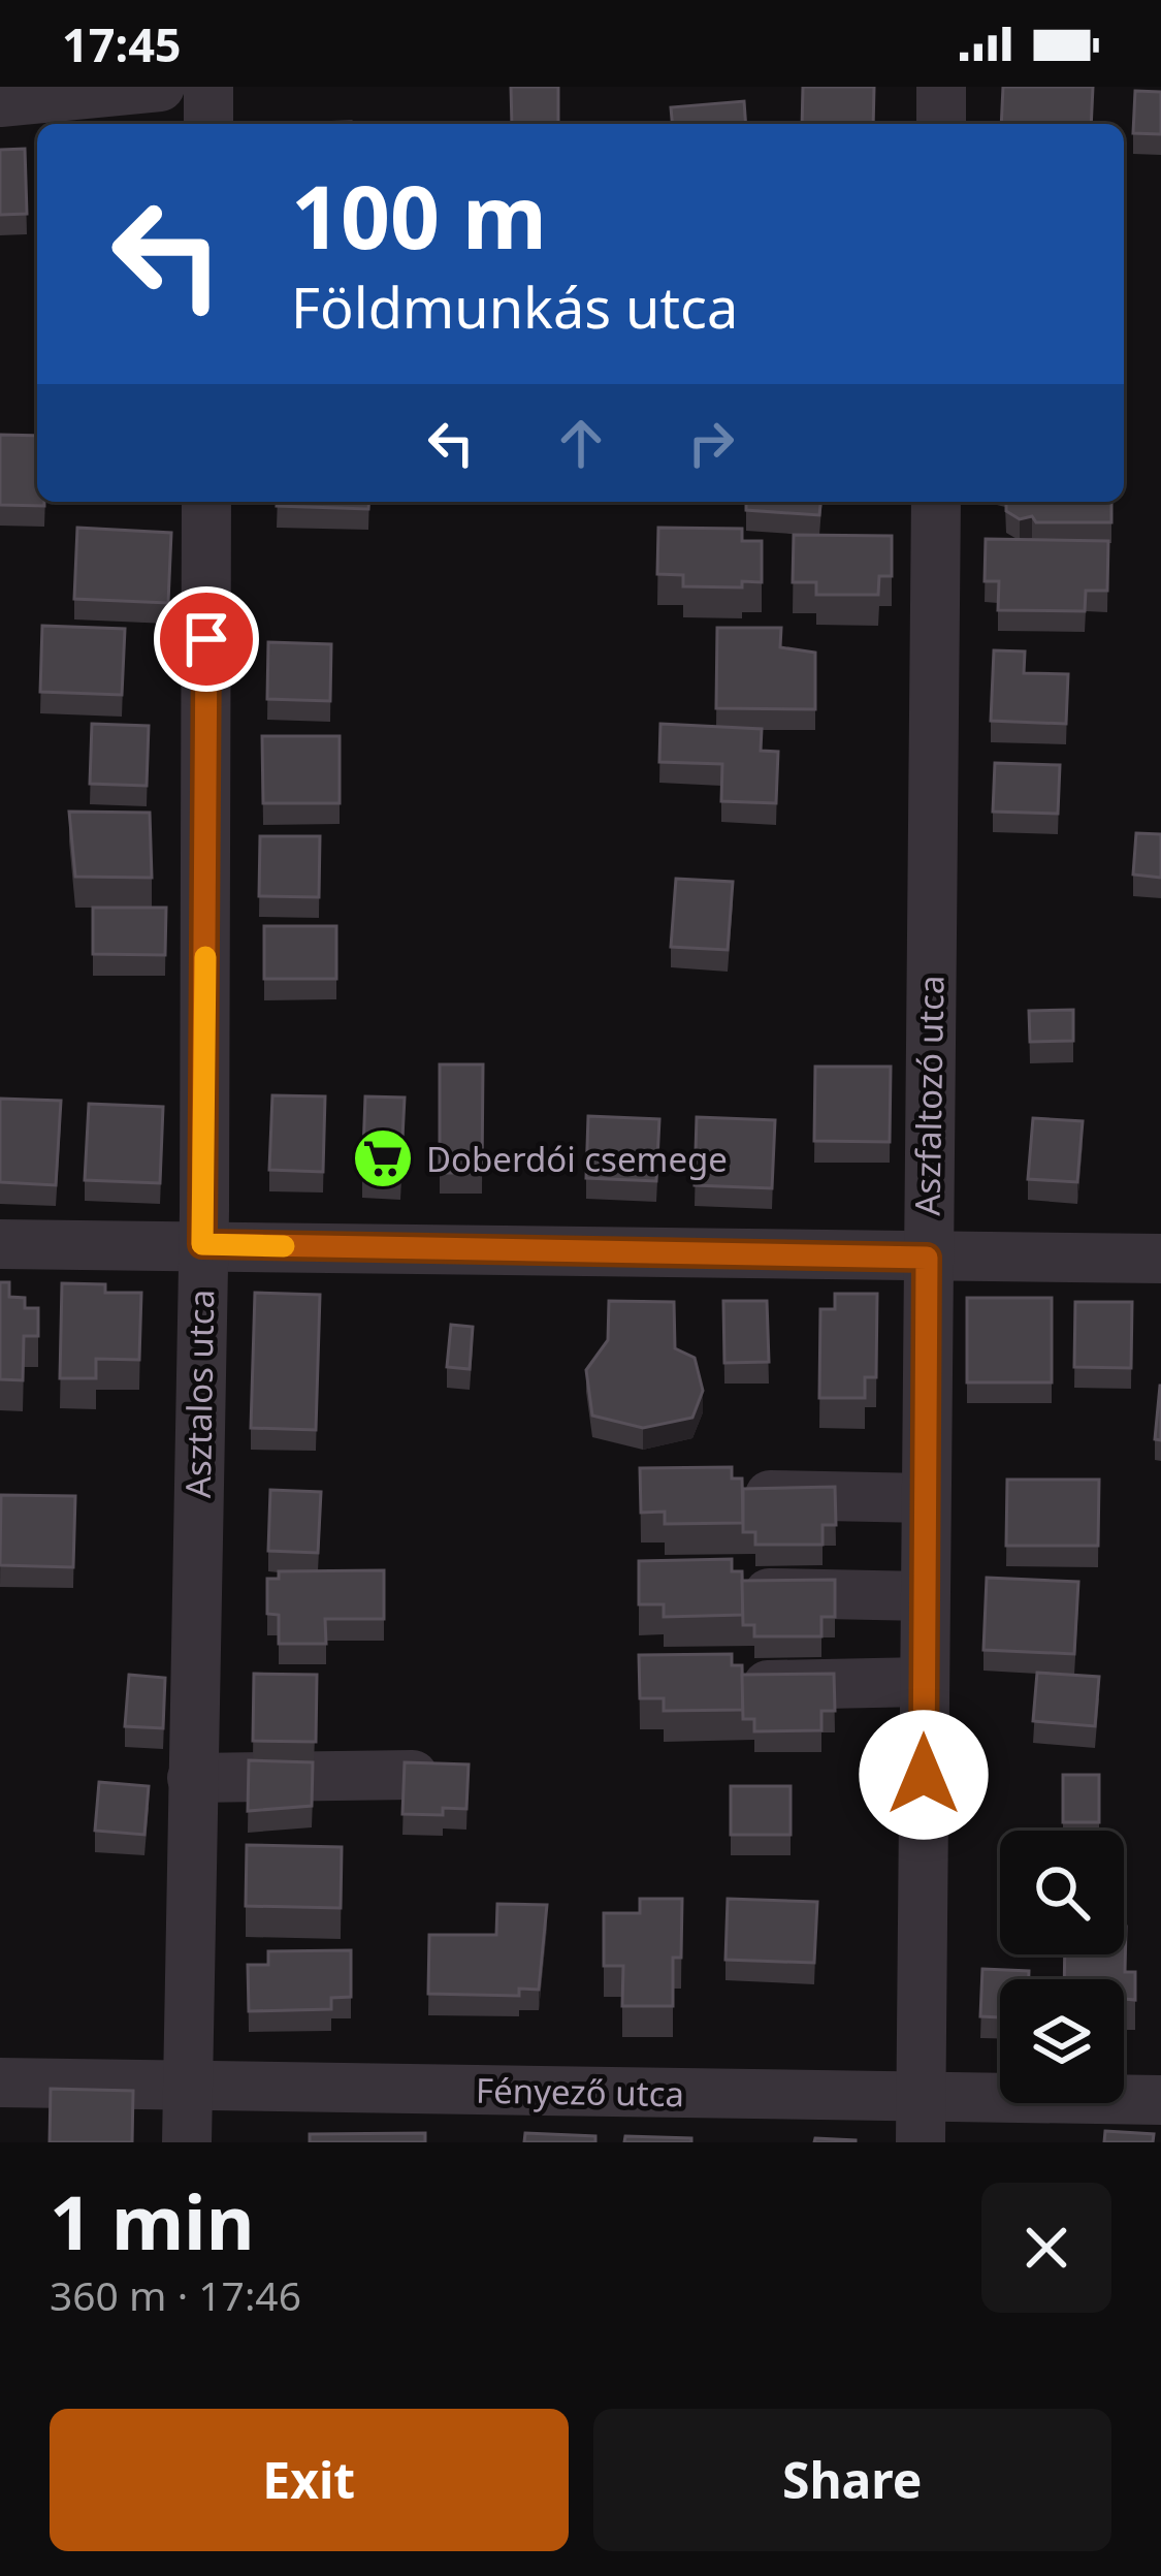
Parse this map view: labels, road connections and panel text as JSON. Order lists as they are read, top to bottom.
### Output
{
  "streets": {
    "street": ["Aszfaltozó utca", "Asztalos utca", "Fényező utca"]
  },
  "crossings": [
    ["Aszfaltozó utca", "Fényező utca"],
    ["Asztalos utca", "Fényező utca"]
  ],
  "places": {
    "supermarket": ["Doberdói csemege"]
  },
  "page": {
    "status": "17:45",
    "turn": ["100 m", "Földmunkás utca"],
    "heading": ["1 min", "360 m · 17:46"],
    "buttons": ["Exit", "Share"]
  }
}
